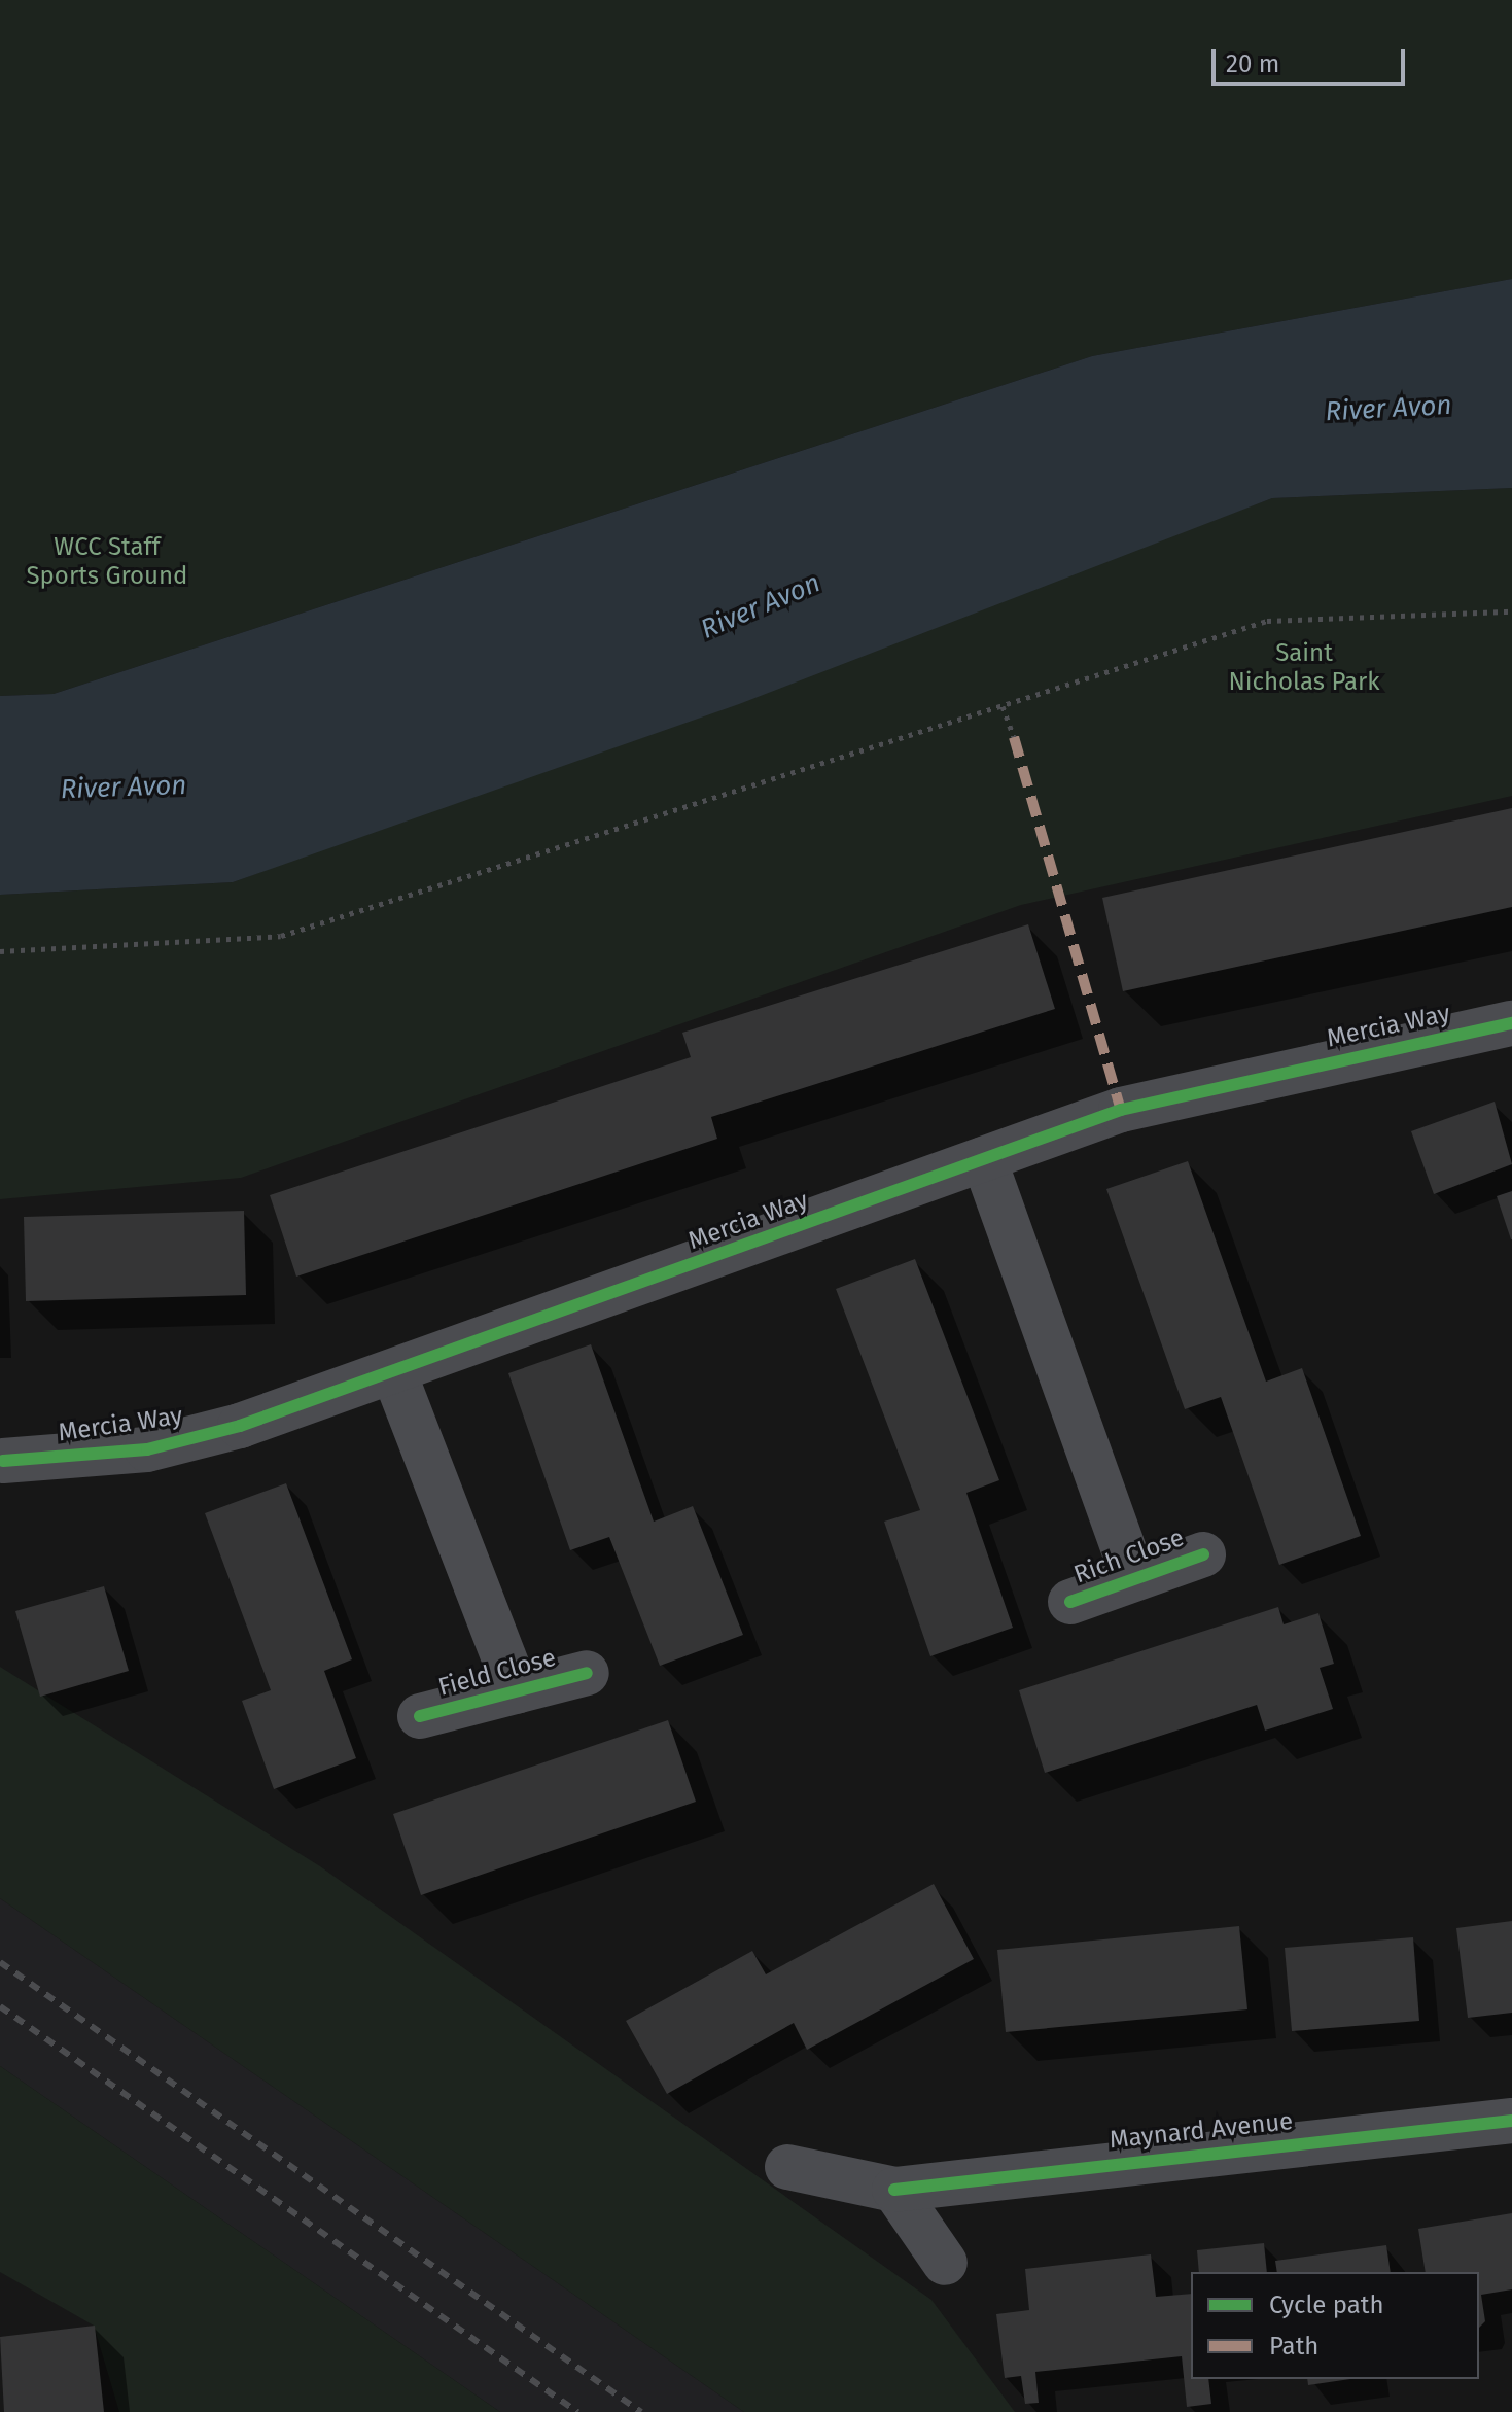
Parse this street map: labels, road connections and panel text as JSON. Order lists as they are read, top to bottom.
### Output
{
  "streets": {
    "street": [
      "Mercia Way",
      "Rich Close",
      "Field Close",
      "Maynard Avenue"
    ]
  },
  "crossings": [
    ["Mercia Way", "Rich Close"],
    ["Mercia Way", "Field Close"]
  ],
  "water": ["River Avon"],
  "parks": ["WCC Staff Sports Ground", "Saint Nicholas Park"],
  "legend": ["Cycle path", "Path"],
  "scale_bar": "20 m"
}
